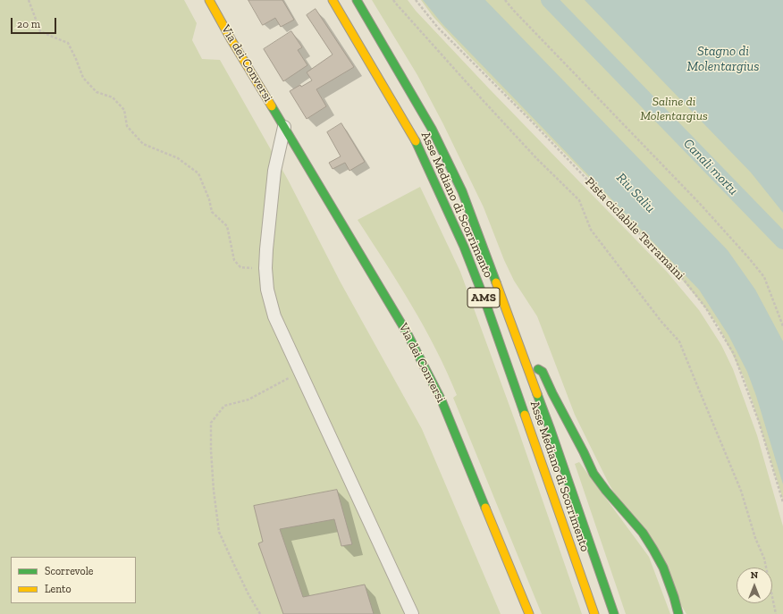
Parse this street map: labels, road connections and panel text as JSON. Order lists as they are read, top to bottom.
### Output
{
  "streets": {
    "main road": ["Via dei Conversi", "Asse Mediano di Scorrimento", "AMS"],
    "path": ["Pista ciclabile Terramaini"]
  },
  "water": ["Stagno di Molentargius", "Canali mortu", "Riu Saliu"],
  "parks": ["Saline di Molentargius"],
  "legend": ["Scorrevole", "Lento"],
  "scale_bar": "20 m",
  "north": "top"
}
